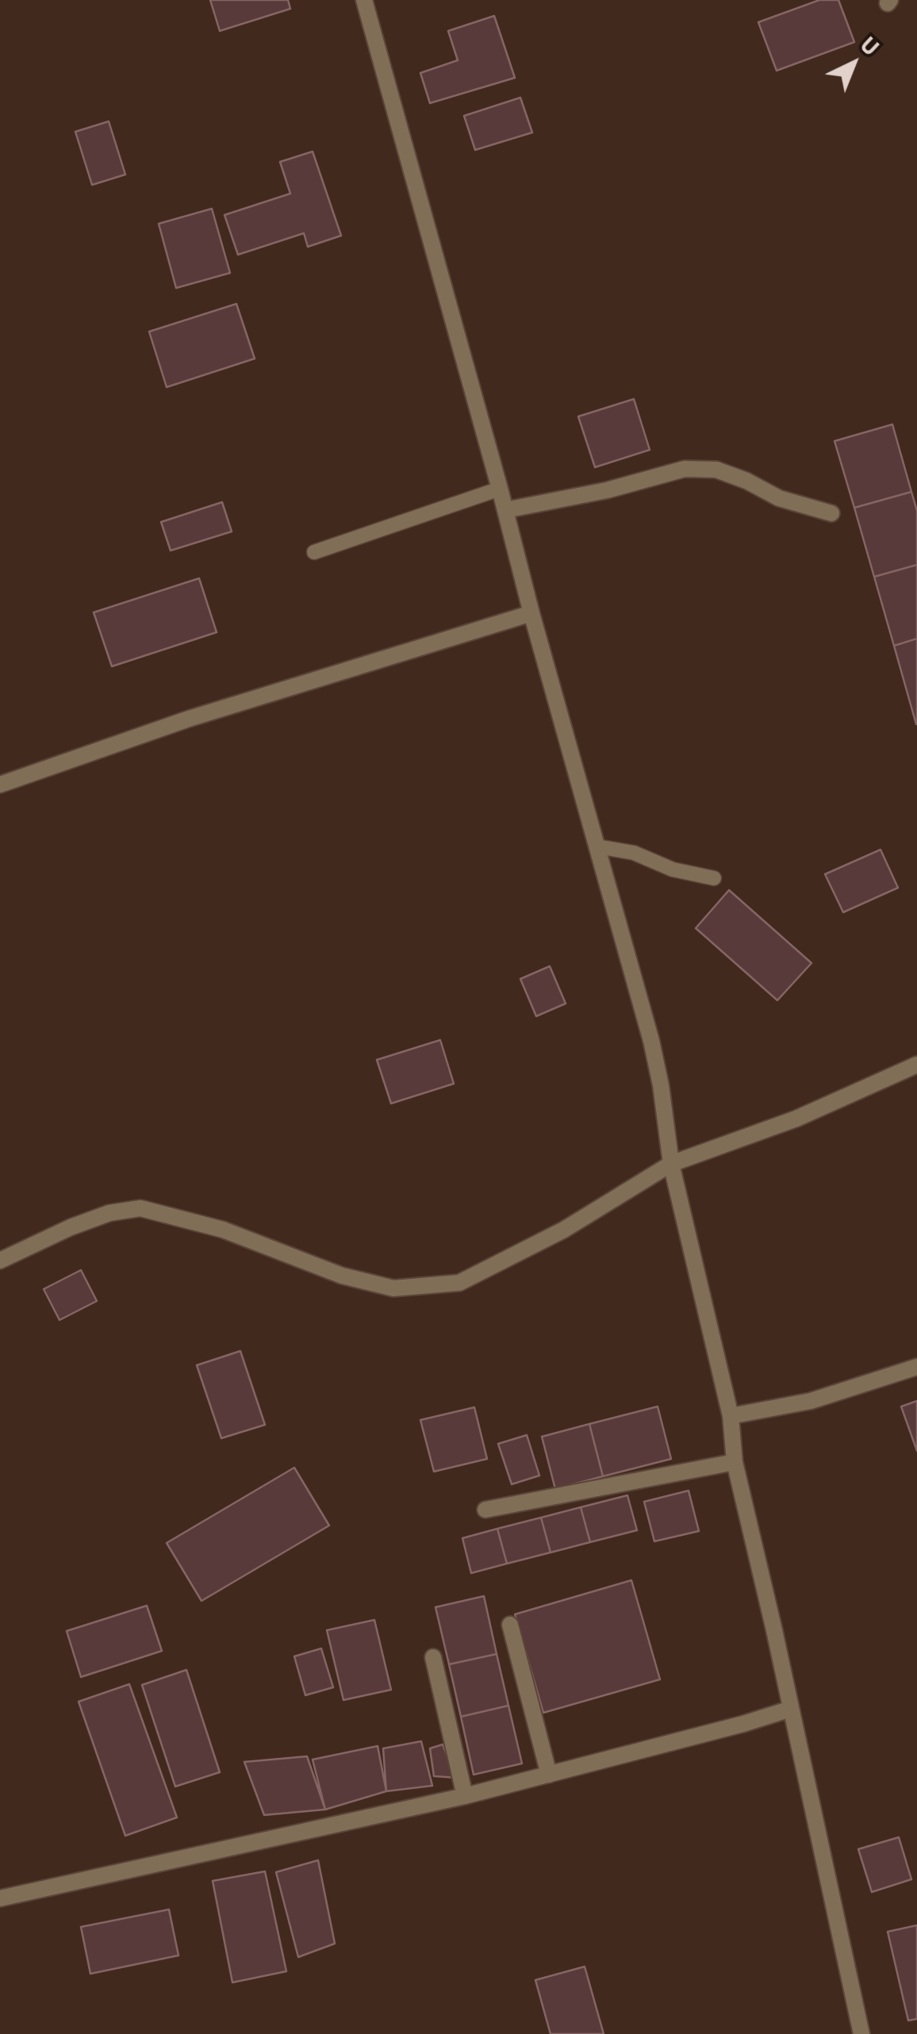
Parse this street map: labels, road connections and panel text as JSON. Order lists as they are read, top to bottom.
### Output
{
  "north": "top right"
}
